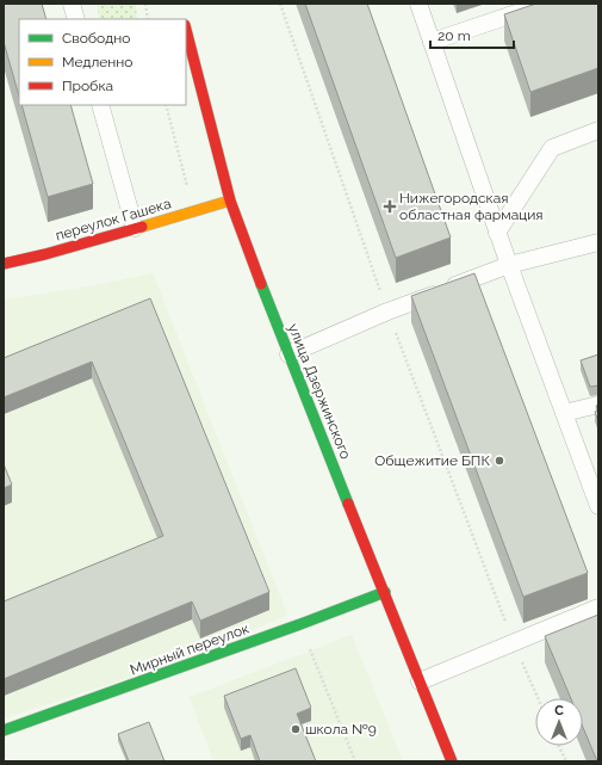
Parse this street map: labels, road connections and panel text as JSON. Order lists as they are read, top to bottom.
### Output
{
  "streets": {
    "main road": ["переулок Гашека", "улица Дзержинского", "Мирный переулок"]
  },
  "crossings": [
    ["переулок Гашека", "улица Дзержинского"],
    ["улица Дзержинского", "Мирный переулок"]
  ],
  "places": {
    "health": ["Нижегородская областная фармация"],
    "other": ["Общежитие БПК", "школа №9"]
  },
  "legend": ["Свободно", "Медленно", "Пробка"],
  "scale_bar": "20 m",
  "north": "top"
}
